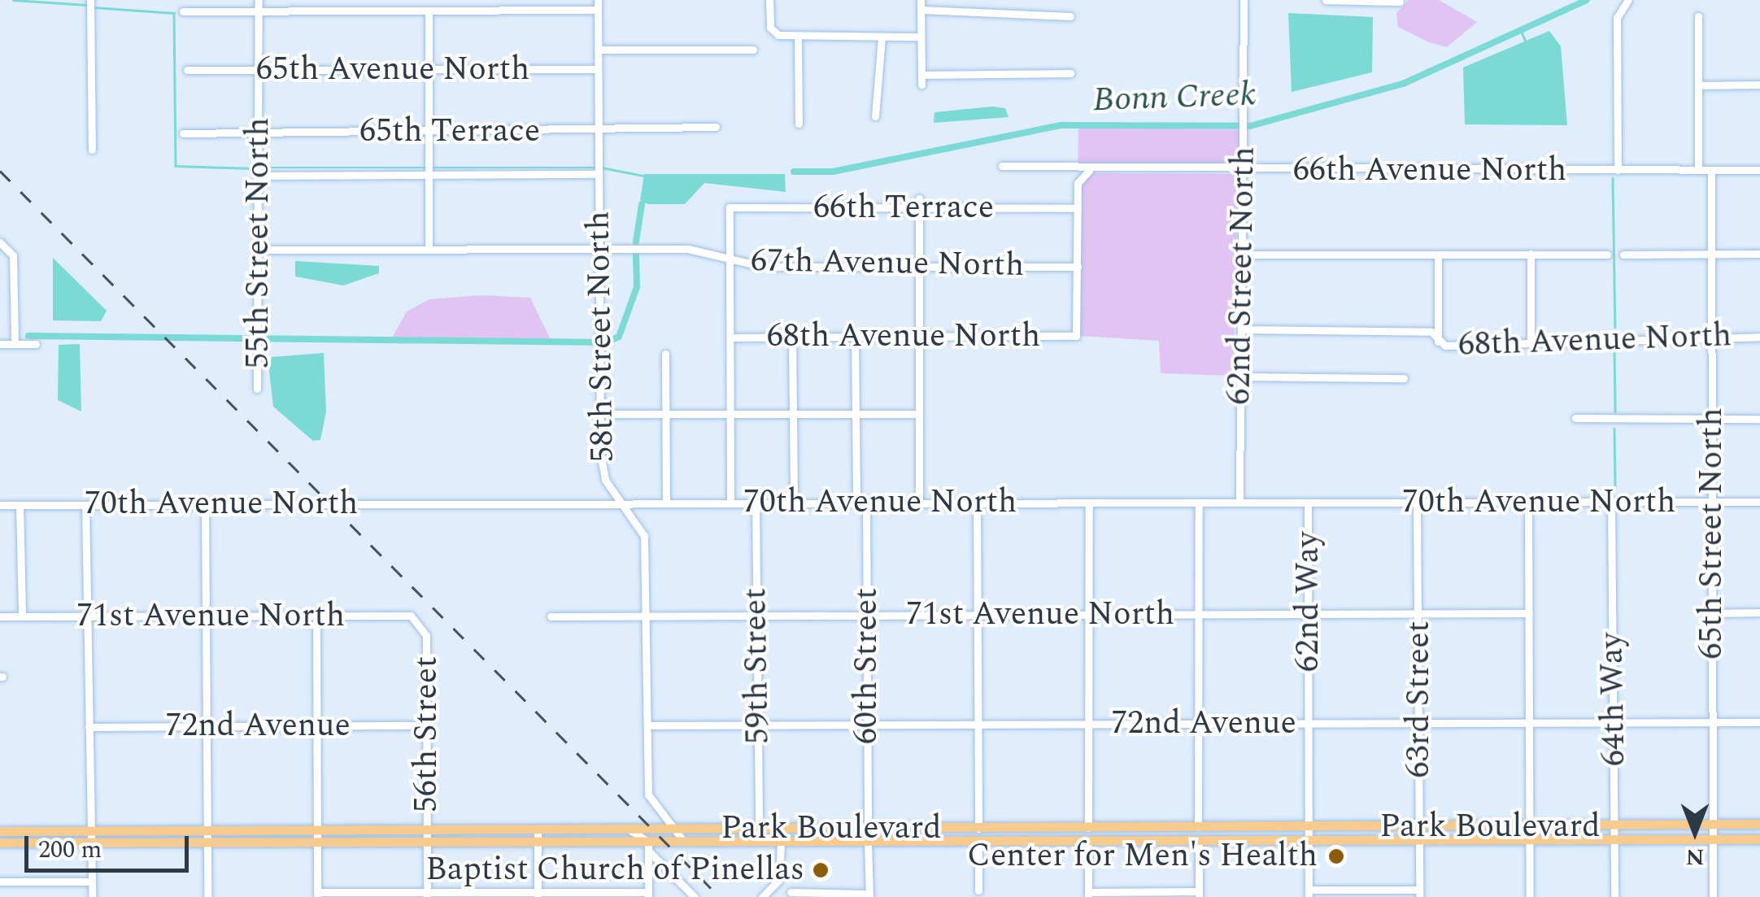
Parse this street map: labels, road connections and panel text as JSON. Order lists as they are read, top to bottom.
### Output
{
  "streets": {
    "main road": ["Park Boulevard"],
    "street": [
      "65th Avenue North",
      "65th Terrace",
      "66th Avenue North",
      "66th Terrace",
      "55th Street North",
      "67th Avenue North",
      "62nd Street North",
      "58th Street North",
      "68th Avenue North",
      "70th Avenue North",
      "65th Street North",
      "62nd Way",
      "71st Avenue North",
      "59th Street",
      "60th Street",
      "63rd Street",
      "64th Way",
      "72nd Avenue",
      "56th Street"
    ]
  },
  "crossings": [
    ["65th Avenue North", "55th Street North"],
    ["65th Avenue North", "58th Street North"],
    ["65th Terrace", "55th Street North"],
    ["65th Terrace", "58th Street North"],
    ["66th Avenue North", "62nd Street North"],
    ["66th Avenue North", "65th Street North"],
    ["66th Terrace", "67th Avenue North"],
    ["55th Street North", "67th Avenue North"],
    ["67th Avenue North", "58th Street North"],
    ["67th Avenue North", "68th Avenue North"],
    ["62nd Street North", "68th Avenue North"],
    ["62nd Street North", "70th Avenue North"],
    ["58th Street North", "70th Avenue North"],
    ["58th Street North", "71st Avenue North"],
    ["58th Street North", "72nd Avenue"],
    ["58th Street North", "Park Boulevard"],
    ["68th Avenue North", "65th Street North"],
    ["70th Avenue North", "65th Street North"],
    ["70th Avenue North", "62nd Way"],
    ["70th Avenue North", "59th Street"],
    ["70th Avenue North", "60th Street"],
    ["70th Avenue North", "63rd Street"],
    ["70th Avenue North", "64th Way"],
    ["65th Street North", "72nd Avenue"],
    ["65th Street North", "Park Boulevard"],
    ["62nd Way", "71st Avenue North"],
    ["62nd Way", "72nd Avenue"],
    ["62nd Way", "Park Boulevard"],
    ["71st Avenue North", "59th Street"],
    ["71st Avenue North", "60th Street"],
    ["71st Avenue North", "63rd Street"],
    ["71st Avenue North", "56th Street"],
    ["59th Street", "72nd Avenue"],
    ["59th Street", "Park Boulevard"],
    ["60th Street", "72nd Avenue"],
    ["60th Street", "Park Boulevard"],
    ["63rd Street", "72nd Avenue"],
    ["63rd Street", "Park Boulevard"],
    ["64th Way", "72nd Avenue"],
    ["64th Way", "Park Boulevard"],
    ["72nd Avenue", "56th Street"],
    ["56th Street", "Park Boulevard"]
  ],
  "water": ["Bonn Creek"],
  "places": ["Center for Men's Health", "Baptist Church of Pinellas"],
  "scale_bar": "200 m",
  "north": "bottom"
}
